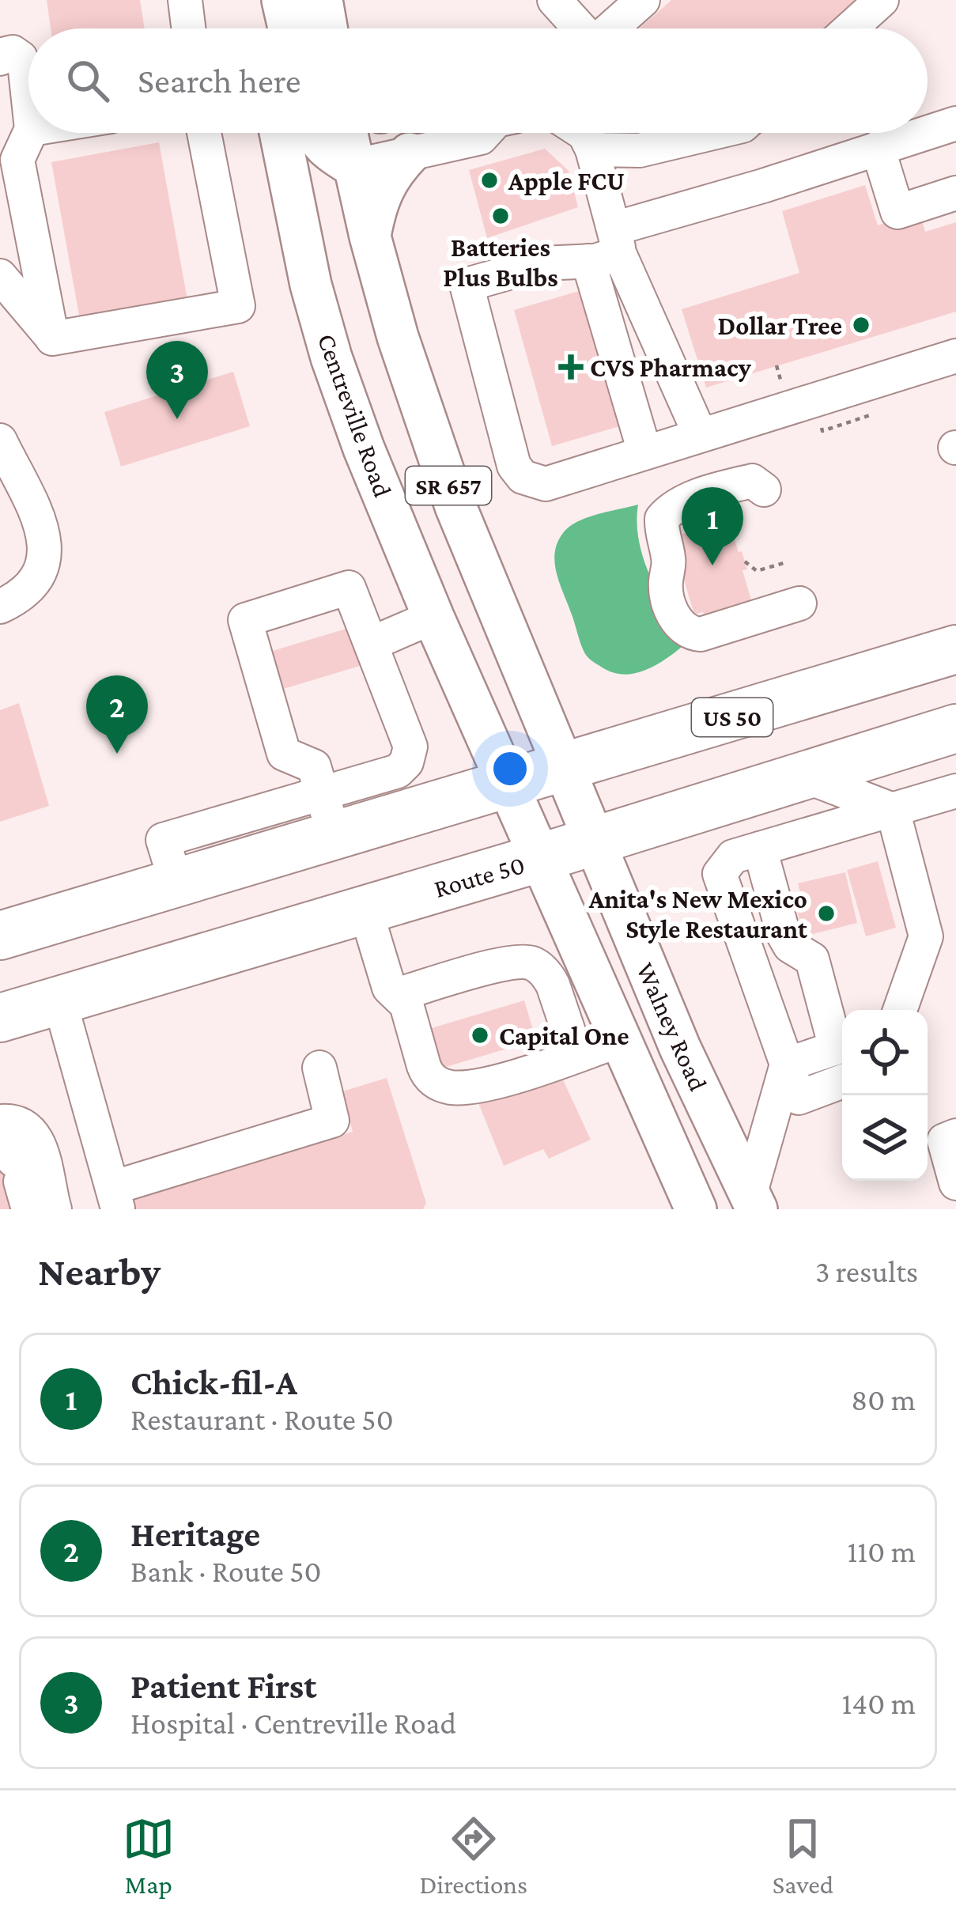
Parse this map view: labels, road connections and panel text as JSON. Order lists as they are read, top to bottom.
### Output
{
  "streets": {
    "highway": ["US 50", "Route 50"],
    "main road": ["Centreville Road", "SR 657", "Walney Road"]
  },
  "crossings": [
    ["Centreville Road", "US 50"],
    ["Centreville Road", "Route 50"],
    ["Centreville Road", "Walney Road"],
    ["SR 657", "US 50"],
    ["SR 657", "Route 50"],
    ["SR 657", "Walney Road"],
    ["Route 50", "Walney Road"]
  ],
  "places": {
    "other": [
      "Apple FCU",
      "Batteries Plus Bulbs",
      "Dollar Tree",
      "Anita's New Mexico Style Restaurant",
      "Capital One"
    ],
    "health": ["CVS Pharmacy"]
  },
  "page": {
    "search": "Search here",
    "pins": ["3", "1", "2"],
    "heading": ["Nearby", "3 results"],
    "list": [
      {
        "mark": "1",
        "name": "Chick-fil-A",
        "note": "Restaurant · Route 50",
        "value": "80 m"
      },
      {
        "mark": "2",
        "name": "Heritage",
        "note": "Bank · Route 50",
        "value": "110 m"
      },
      {
        "mark": "3",
        "name": "Patient First",
        "note": "Hospital · Centreville Road",
        "value": "140 m"
      }
    ],
    "nav": ["Map", "Directions", "Saved"]
  }
}
